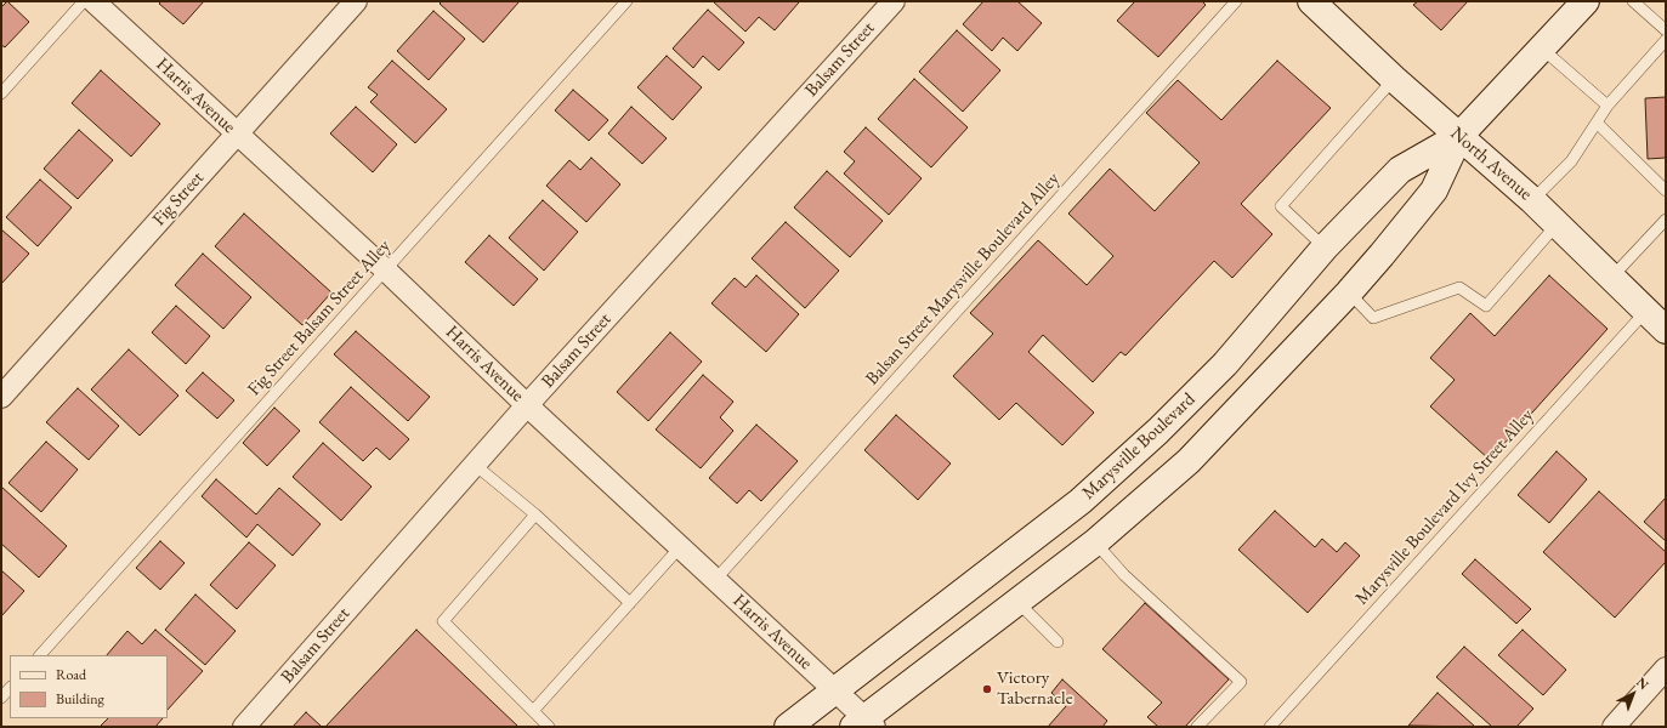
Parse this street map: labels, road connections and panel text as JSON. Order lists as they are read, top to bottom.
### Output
{
  "streets": {
    "main road": ["North Avenue", "Marysville Boulevard"],
    "street": ["Balsam Street", "Harris Avenue", "Fig Street"],
    "lane": ["Balsan Street Marysville Boulevard Alley", "Fig Street Balsam Street Alley", "Marysville Boulevard Ivy Street Alley"]
  },
  "crossings": [
    ["Balsam Street", "Harris Avenue"],
    ["Harris Avenue", "Fig Street"],
    ["Harris Avenue", "Balsan Street Marysville Boulevard Alley"],
    ["Harris Avenue", "Fig Street Balsam Street Alley"],
    ["Harris Avenue", "Marysville Boulevard"],
    ["North Avenue", "Marysville Boulevard"],
    ["North Avenue", "Marysville Boulevard Ivy Street Alley"]
  ],
  "places": ["Victory Tabernacle"],
  "legend": ["Road", "Building"],
  "north": "top right"
}
